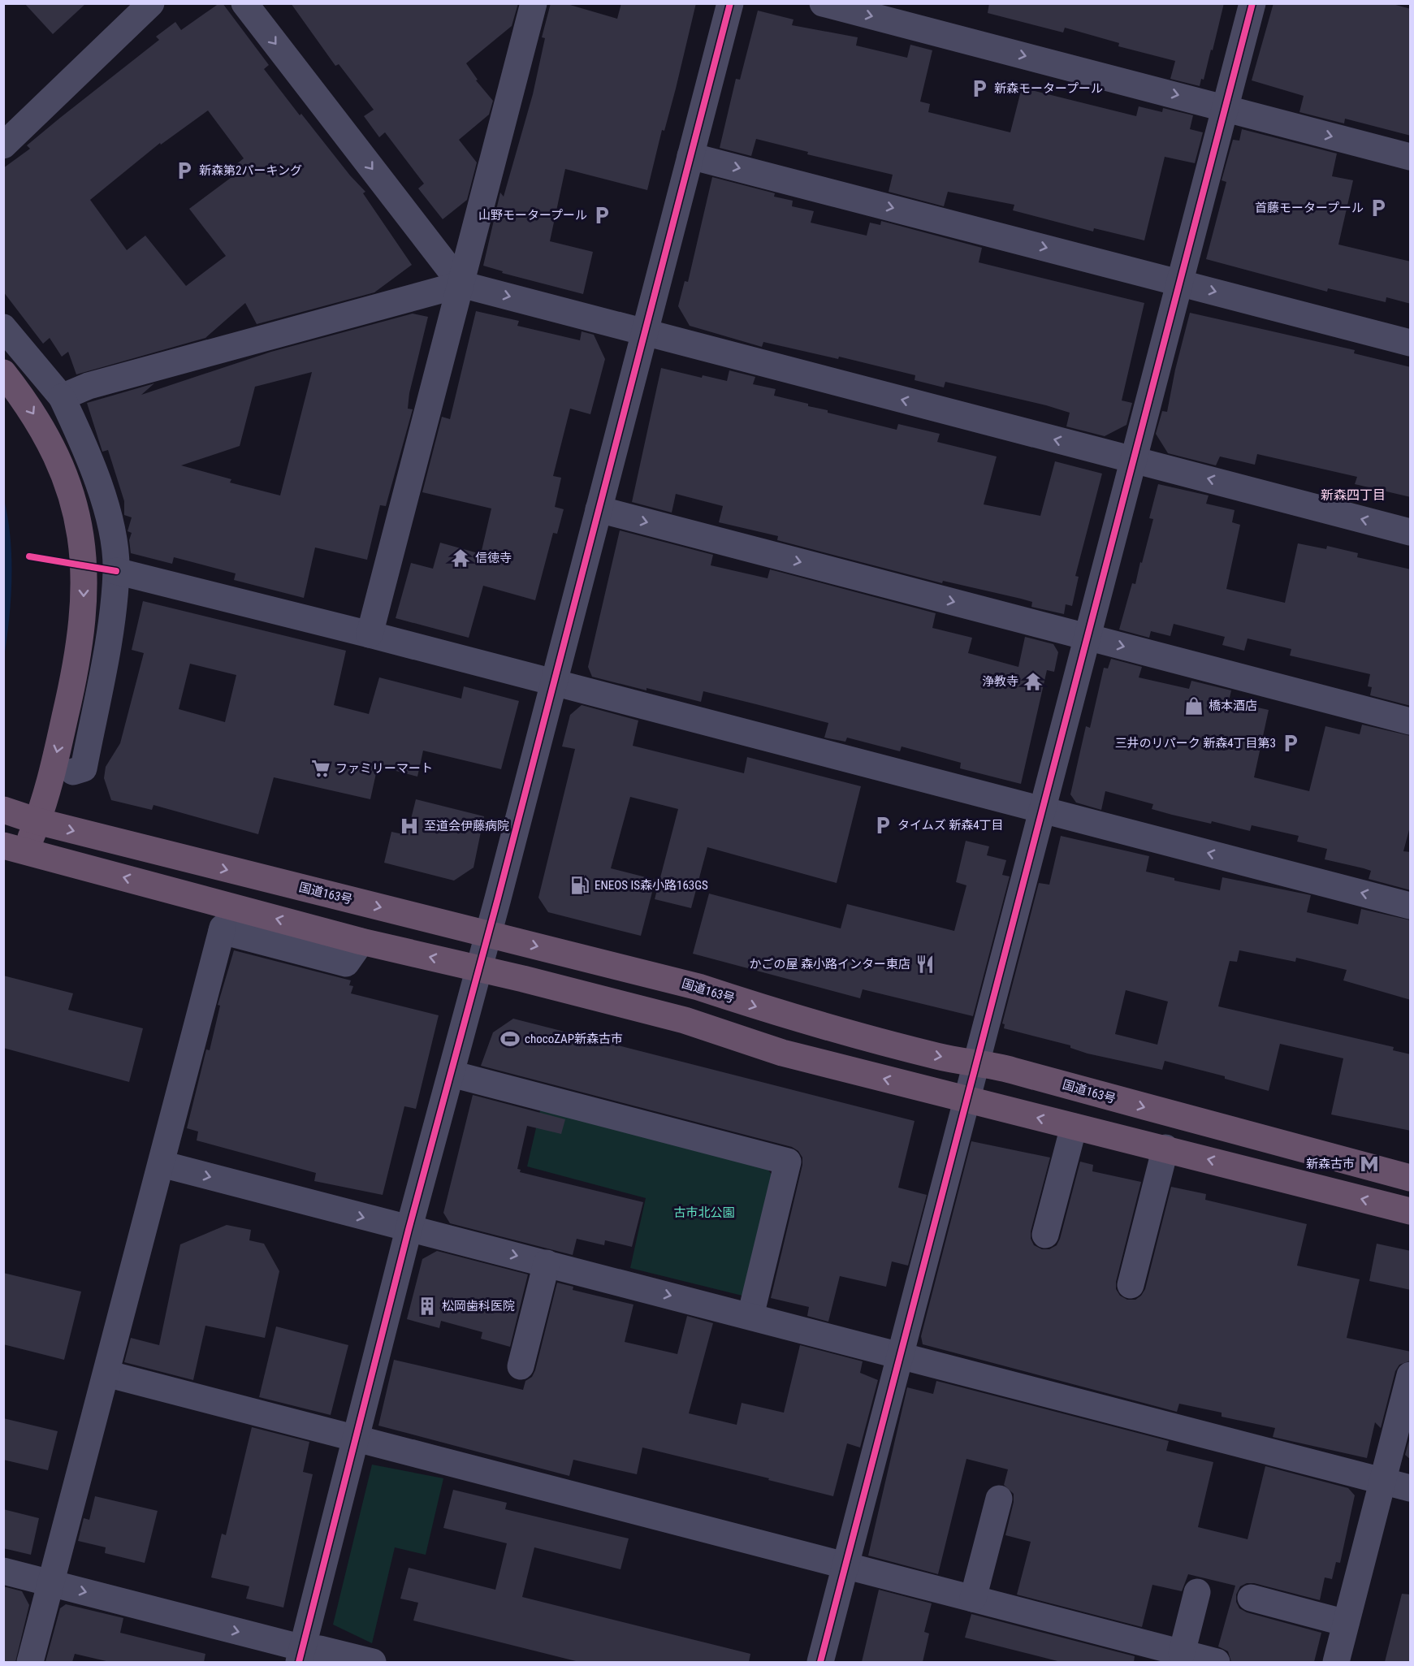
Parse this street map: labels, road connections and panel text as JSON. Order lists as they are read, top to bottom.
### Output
{
  "streets": {
    "highway": ["国道163号"]
  },
  "districts": ["新森四丁目"],
  "parks": ["古市北公園"],
  "places": {
    "parking": [
      "新森モータープール",
      "新森第2パーキング",
      "首藤モータープール",
      "山野モータープール",
      "三井のリパーク 新森4丁目第3",
      "タイムズ 新森4丁目"
    ],
    "temple": ["信徳寺", "浄教寺"],
    "shop": ["橋本酒店"],
    "supermarket": ["ファミリーマート"],
    "hospital": ["至道会伊藤病院"],
    "fuel station": ["ENEOS IS森小路163GS"],
    "restaurant": ["かごの屋 森小路インター東店"],
    "sports": ["chocoZAP新森古市"],
    "metro station": ["新森古市"],
    "building": ["松岡歯科医院"]
  }
}
